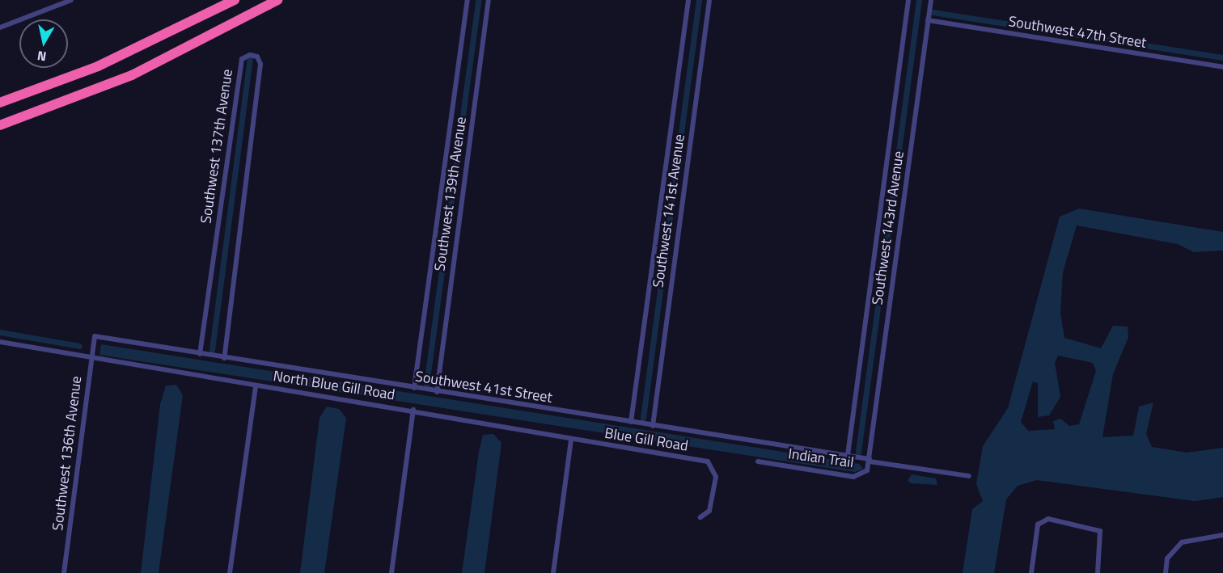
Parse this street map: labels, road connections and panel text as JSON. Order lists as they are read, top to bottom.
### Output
{
  "streets": {
    "street": [
      "Southwest 47th Street",
      "Southwest 137th Avenue",
      "Southwest 139th Avenue",
      "Southwest 141st Avenue",
      "Southwest 143rd Avenue",
      "North Blue Gill Road",
      "Southwest 41st Street",
      "Blue Gill Road",
      "Southwest 136th Avenue",
      "Indian Trail"
    ]
  },
  "crossings": [
    ["Southwest 47th Street", "Southwest 143rd Avenue"],
    ["Southwest 137th Avenue", "Southwest 41st Street"],
    ["Southwest 139th Avenue", "Southwest 41st Street"],
    ["Southwest 141st Avenue", "Southwest 41st Street"],
    ["Southwest 143rd Avenue", "Southwest 41st Street"],
    ["Southwest 143rd Avenue", "Indian Trail"],
    ["North Blue Gill Road", "Blue Gill Road"],
    ["North Blue Gill Road", "Southwest 136th Avenue"],
    ["Southwest 41st Street", "Southwest 136th Avenue"],
    ["Southwest 41st Street", "Indian Trail"]
  ],
  "north": "bottom"
}
